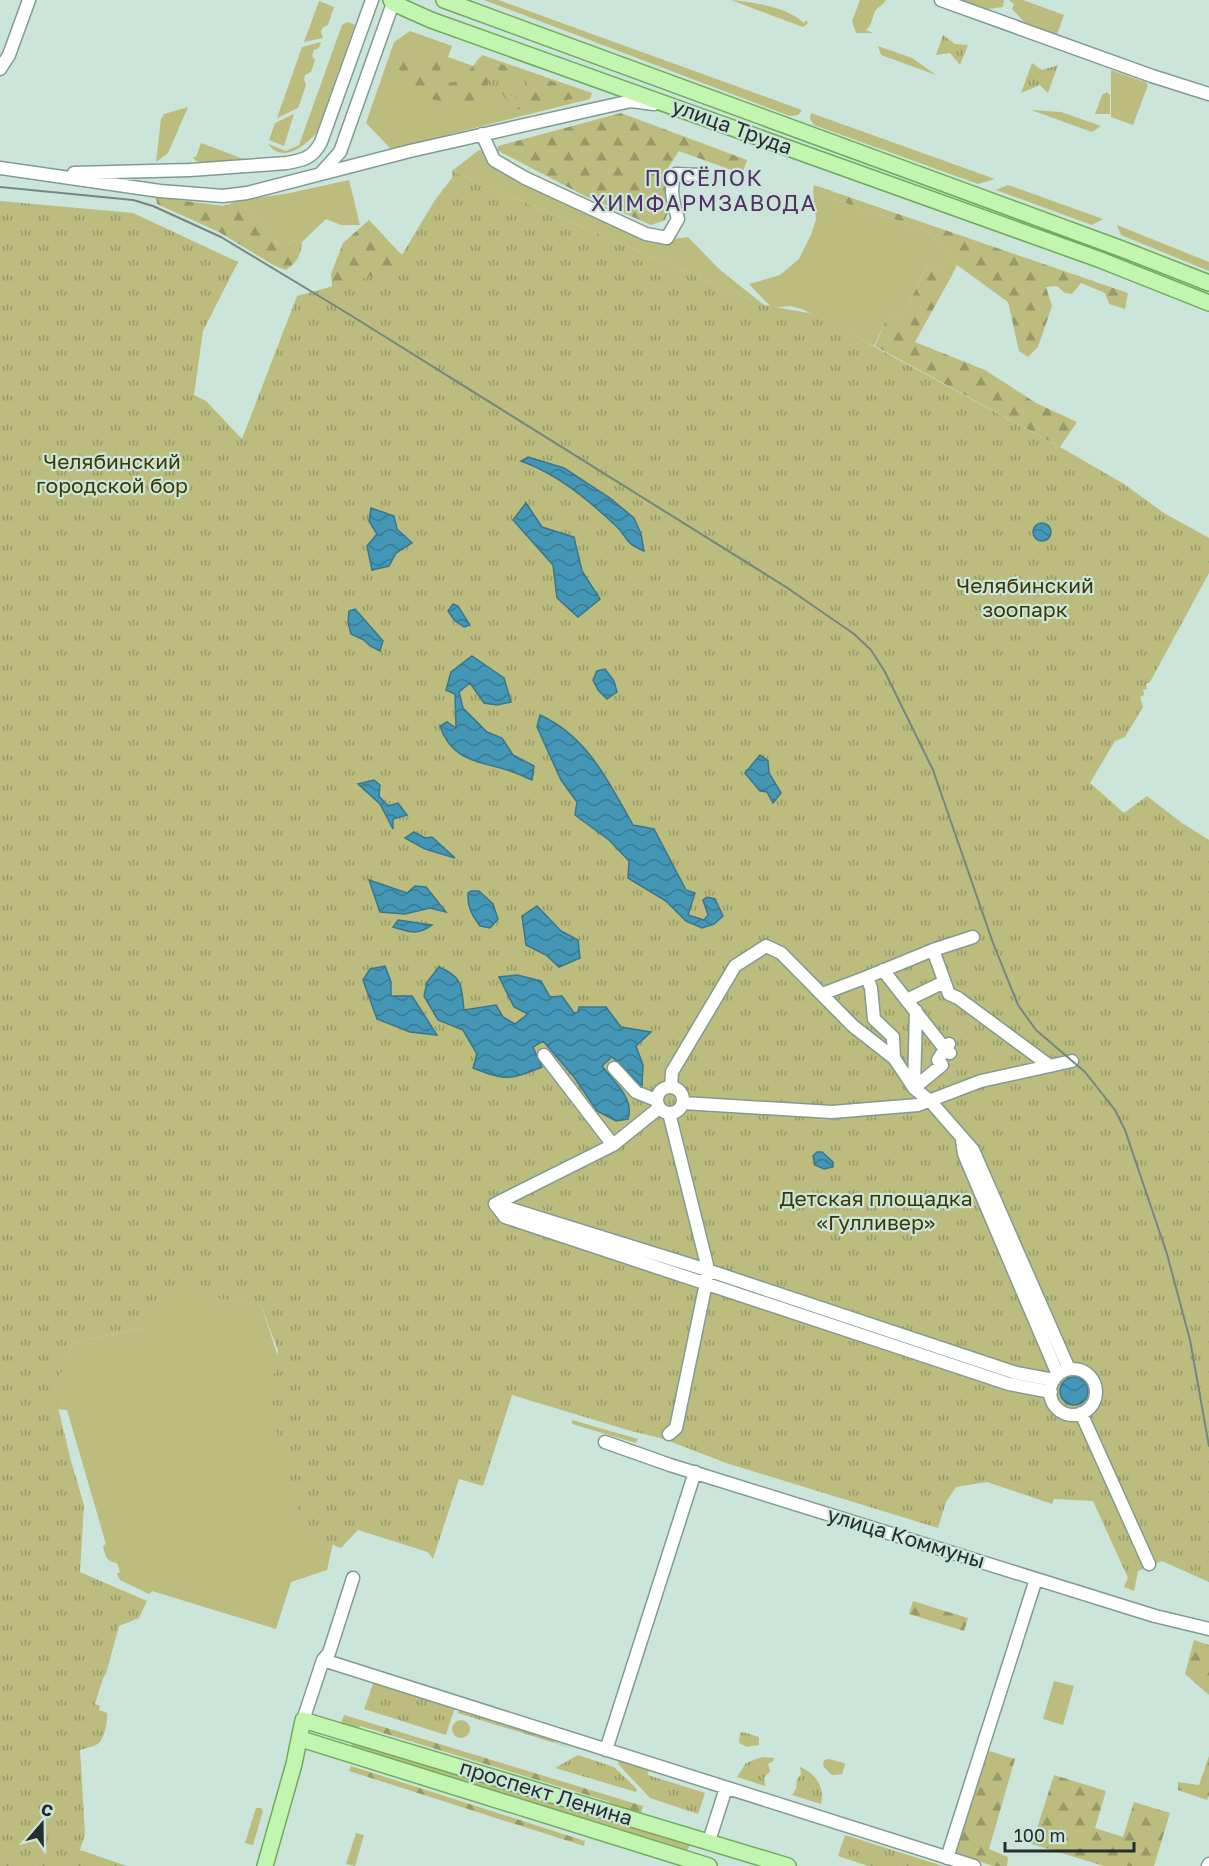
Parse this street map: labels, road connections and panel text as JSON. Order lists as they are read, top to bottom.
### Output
{
  "streets": {
    "main road": ["улица Труда", "проспект Ленина"],
    "street": ["улица Коммуны"]
  },
  "districts": ["ПОСЁЛОК ХИМФАРМЗАВОДА"],
  "parks": ["Челябинский городской бор", "Челябинский зоопарк", "Детская площадка «Гулливер»"],
  "scale_bar": "100 m",
  "north": "top"
}
